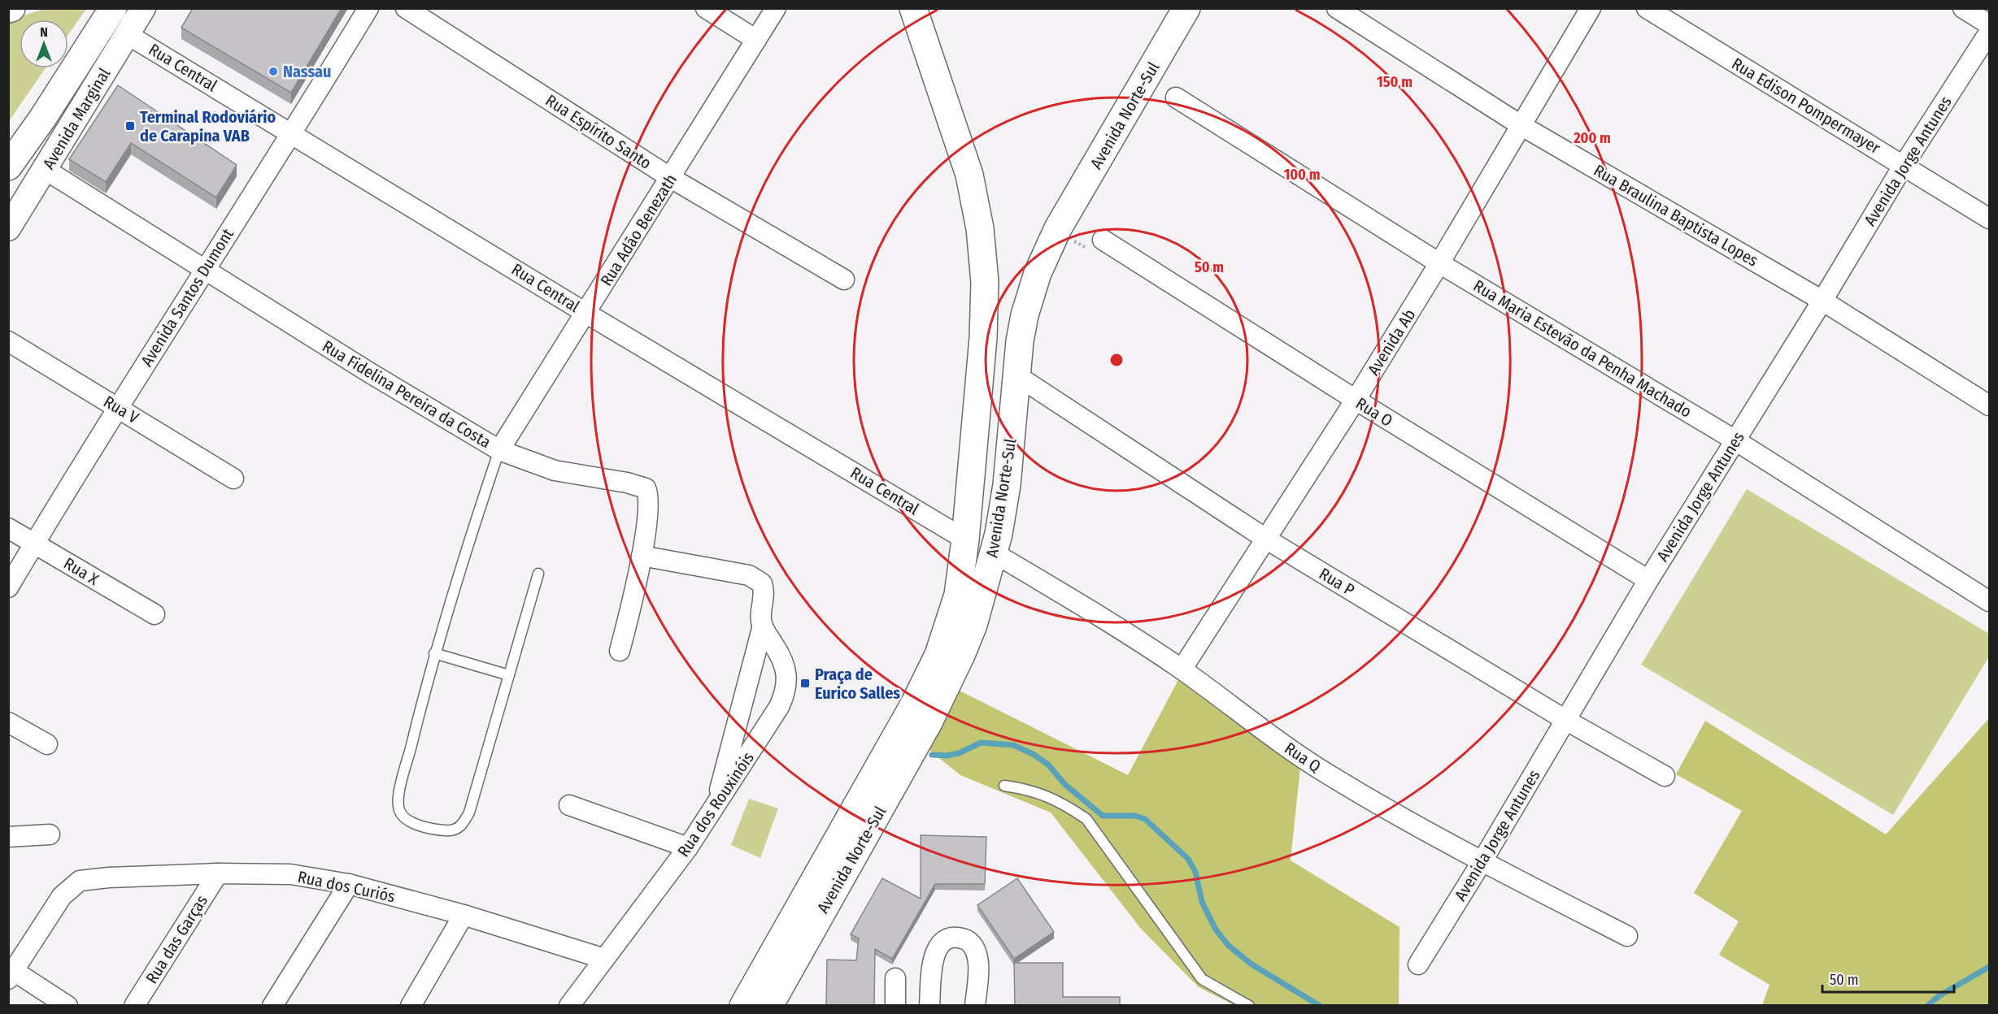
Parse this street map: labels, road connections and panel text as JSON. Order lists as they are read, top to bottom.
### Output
{
  "streets": {
    "main road": ["Avenida Norte-Sul"],
    "street": [
      "Rua Central",
      "Rua Edison Pompermayer",
      "Avenida Marginal",
      "Rua Espírito Santo",
      "Avenida Jorge Antunes",
      "Rua Braulina Baptista Lopes",
      "Rua Adão Benezath",
      "Avenida Santos Dumont",
      "Avenida Ab",
      "Rua Maria Estevão da Penha Machado",
      "Rua Fidelina Pereira da Costa",
      "Rua V",
      "Rua O",
      "Rua X",
      "Rua P",
      "Rua Q",
      "Rua dos Rouxinóis",
      "Rua dos Curiós",
      "Rua das Garças"
    ]
  },
  "crossings": [
    ["Rua Central", "Avenida Norte-Sul"],
    ["Rua Central", "Avenida Marginal"],
    ["Rua Central", "Rua Adão Benezath"],
    ["Rua Central", "Avenida Santos Dumont"],
    ["Rua Edison Pompermayer", "Avenida Jorge Antunes"],
    ["Avenida Norte-Sul", "Rua P"],
    ["Avenida Norte-Sul", "Rua Q"],
    ["Avenida Marginal", "Rua Fidelina Pereira da Costa"],
    ["Rua Espírito Santo", "Rua Adão Benezath"],
    ["Avenida Jorge Antunes", "Rua Braulina Baptista Lopes"],
    ["Avenida Jorge Antunes", "Rua Maria Estevão da Penha Machado"],
    ["Avenida Jorge Antunes", "Rua O"],
    ["Avenida Jorge Antunes", "Rua P"],
    ["Avenida Jorge Antunes", "Rua Q"],
    ["Rua Braulina Baptista Lopes", "Avenida Ab"],
    ["Rua Adão Benezath", "Rua Fidelina Pereira da Costa"],
    ["Avenida Santos Dumont", "Rua Fidelina Pereira da Costa"],
    ["Avenida Santos Dumont", "Rua V"],
    ["Avenida Santos Dumont", "Rua X"],
    ["Avenida Ab", "Rua Maria Estevão da Penha Machado"],
    ["Avenida Ab", "Rua O"],
    ["Avenida Ab", "Rua P"],
    ["Avenida Ab", "Rua Q"],
    ["Rua dos Rouxinóis", "Rua dos Curiós"],
    ["Rua dos Curiós", "Rua das Garças"]
  ],
  "places": {
    "other": ["Nassau"],
    "transit": ["Terminal Rodoviário de Carapina VAB", "Praça de Eurico Salles"]
  },
  "scale_bar": "50 m",
  "north": "top",
  "rings": [
    "150 m",
    "200 m",
    "100 m",
    "50 m"
  ]
}
